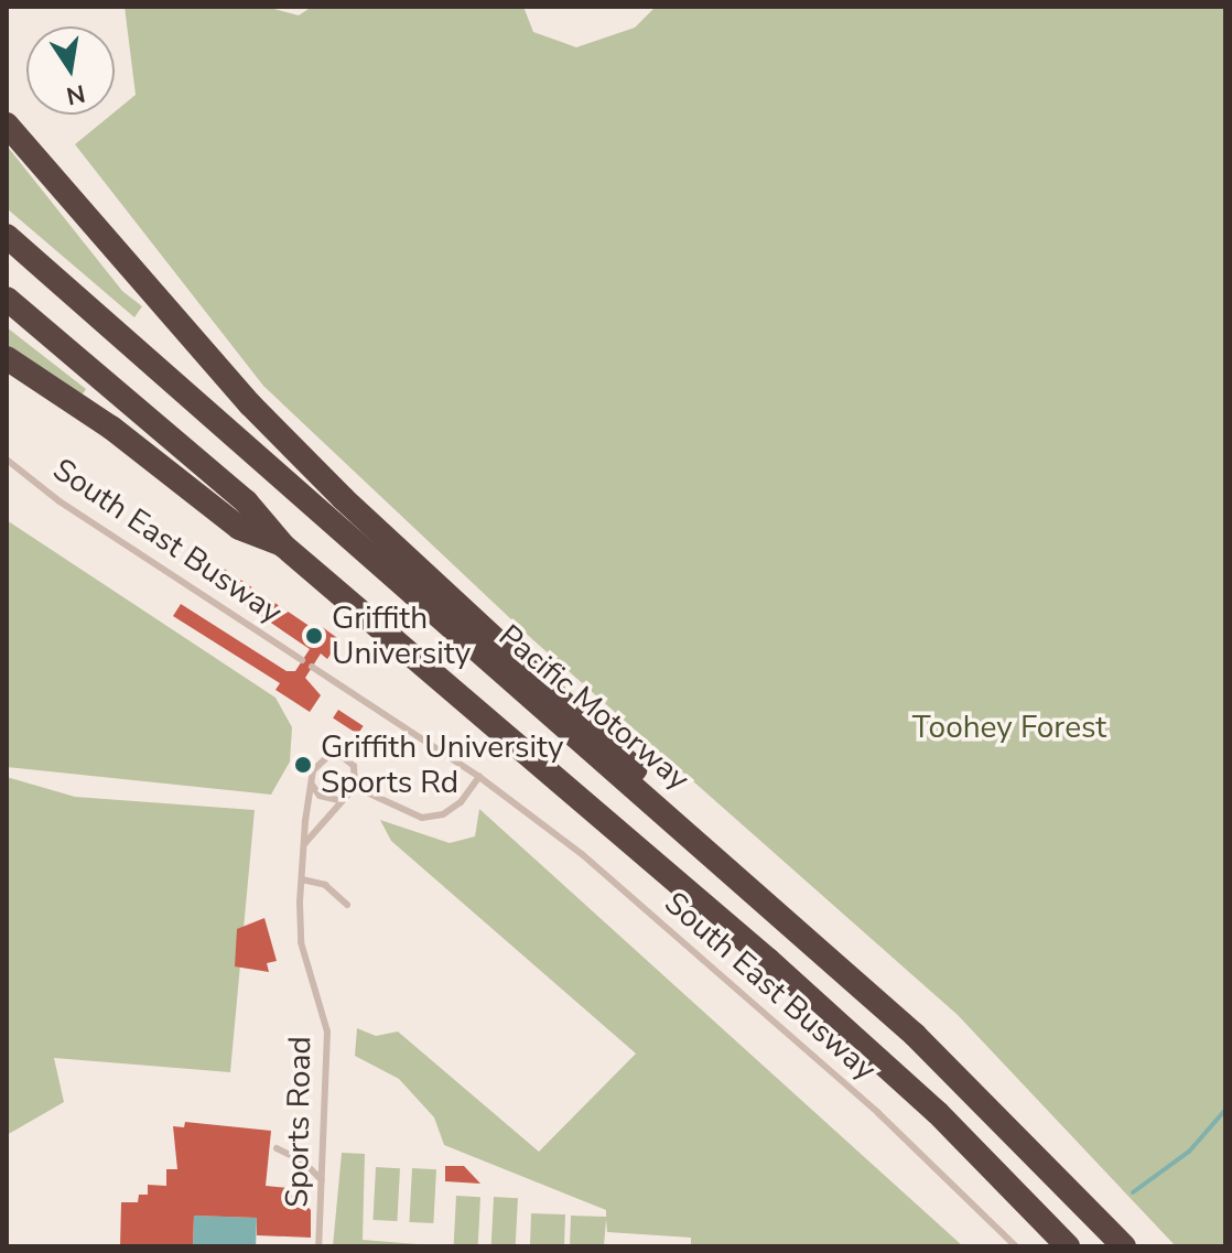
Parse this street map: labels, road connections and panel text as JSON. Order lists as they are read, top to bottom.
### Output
{
  "streets": {
    "highway": ["Pacific Motorway"],
    "lane": ["South East Busway", "Sports Road"]
  },
  "parks": ["Toohey Forest"],
  "places": ["Griffith University", "Griffith University Sports Rd"],
  "north": "bottom"
}
